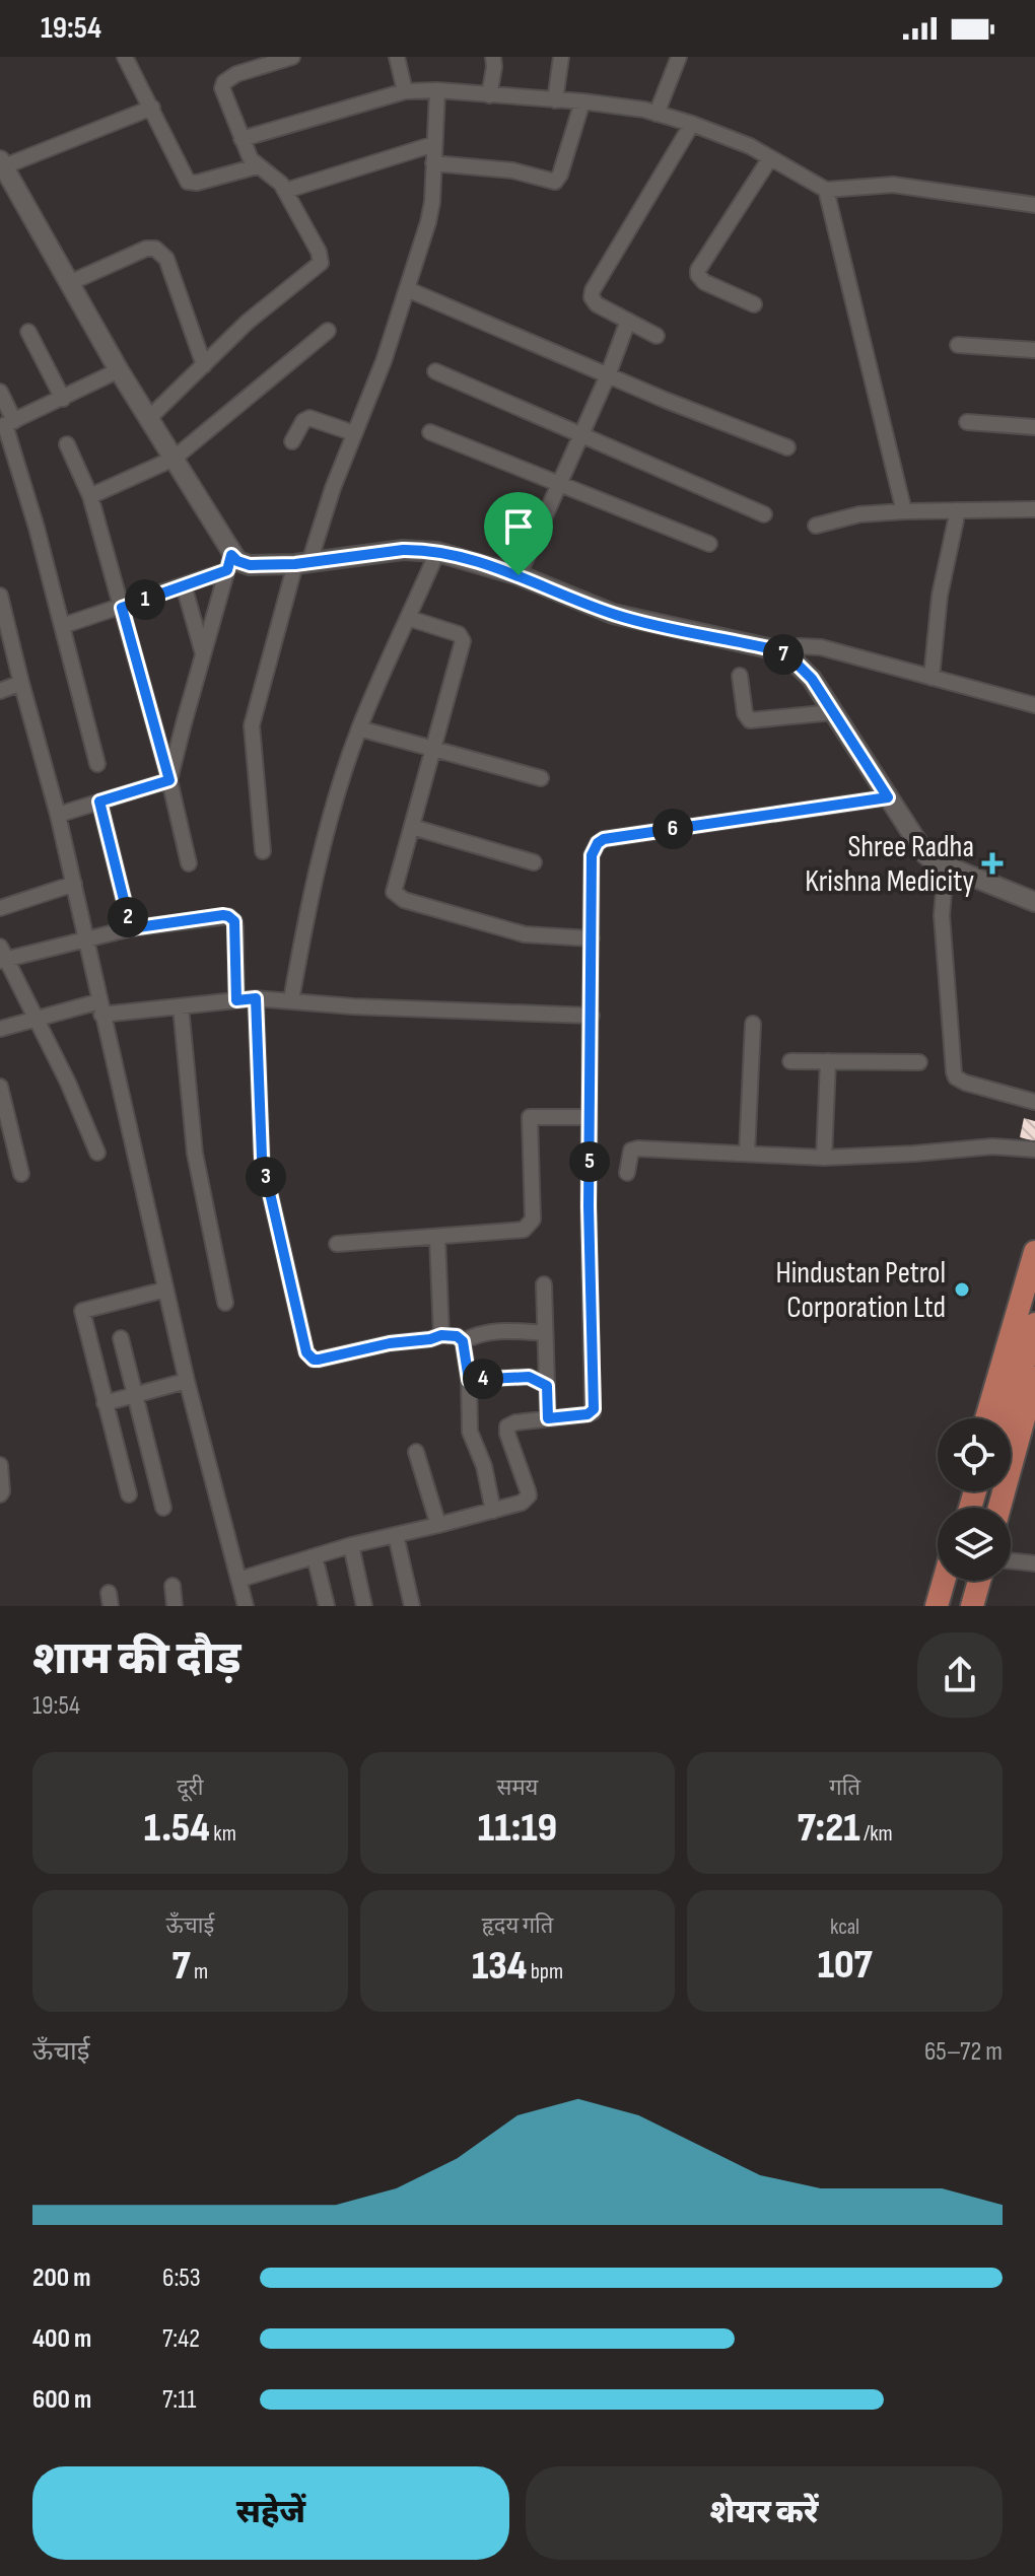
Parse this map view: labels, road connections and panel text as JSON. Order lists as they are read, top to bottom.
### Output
{
  "places": {
    "health": ["Shree Radha Krishna Medicity"],
    "other": ["Hindustan Petrol Corporation Ltd"]
  },
  "page": {
    "status": "19:54",
    "pins": [
      "1",
      "7",
      "6",
      "2",
      "5",
      "3",
      "4"
    ],
    "heading": ["शाम की दौड़", "19:54"],
    "stats": [
      ["दूरी", "1.54 km"],
      ["समय", "11:19"],
      ["गति", "7:21 /km"],
      ["ऊँचाई", "7 m"],
      ["हृदय गति", "134 bpm"],
      ["kcal", "107"]
    ],
    "chart": ["ऊँचाई", "65–72 m"],
    "list": [
      {
        "name": "200 m",
        "note": "6:53"
      },
      {
        "name": "400 m",
        "note": "7:42"
      },
      {
        "name": "600 m",
        "note": "7:11"
      }
    ],
    "buttons": ["सहेजें", "शेयर करें"]
  }
}
